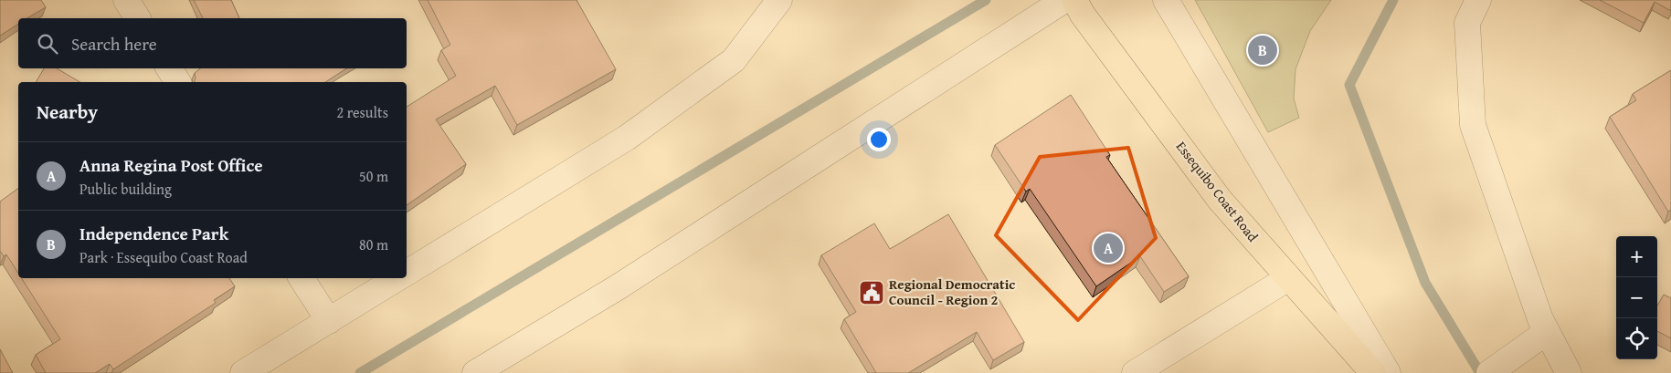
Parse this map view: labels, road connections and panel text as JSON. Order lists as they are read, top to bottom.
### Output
{
  "streets": {
    "main road": ["Essequibo Coast Road"]
  },
  "places": {
    "public building": ["Regional Democratic Council - Region 2"]
  },
  "page": {
    "search": "Search here",
    "pins": ["B", "A"],
    "heading": ["Nearby", "2 results"],
    "list": [
      {
        "mark": "A",
        "name": "Anna Regina Post Office",
        "note": "Public building",
        "value": "50 m"
      },
      {
        "mark": "B",
        "name": "Independence Park",
        "note": "Park · Essequibo Coast Road",
        "value": "80 m"
      }
    ],
    "map_buttons": ["+", "−"]
  }
}
